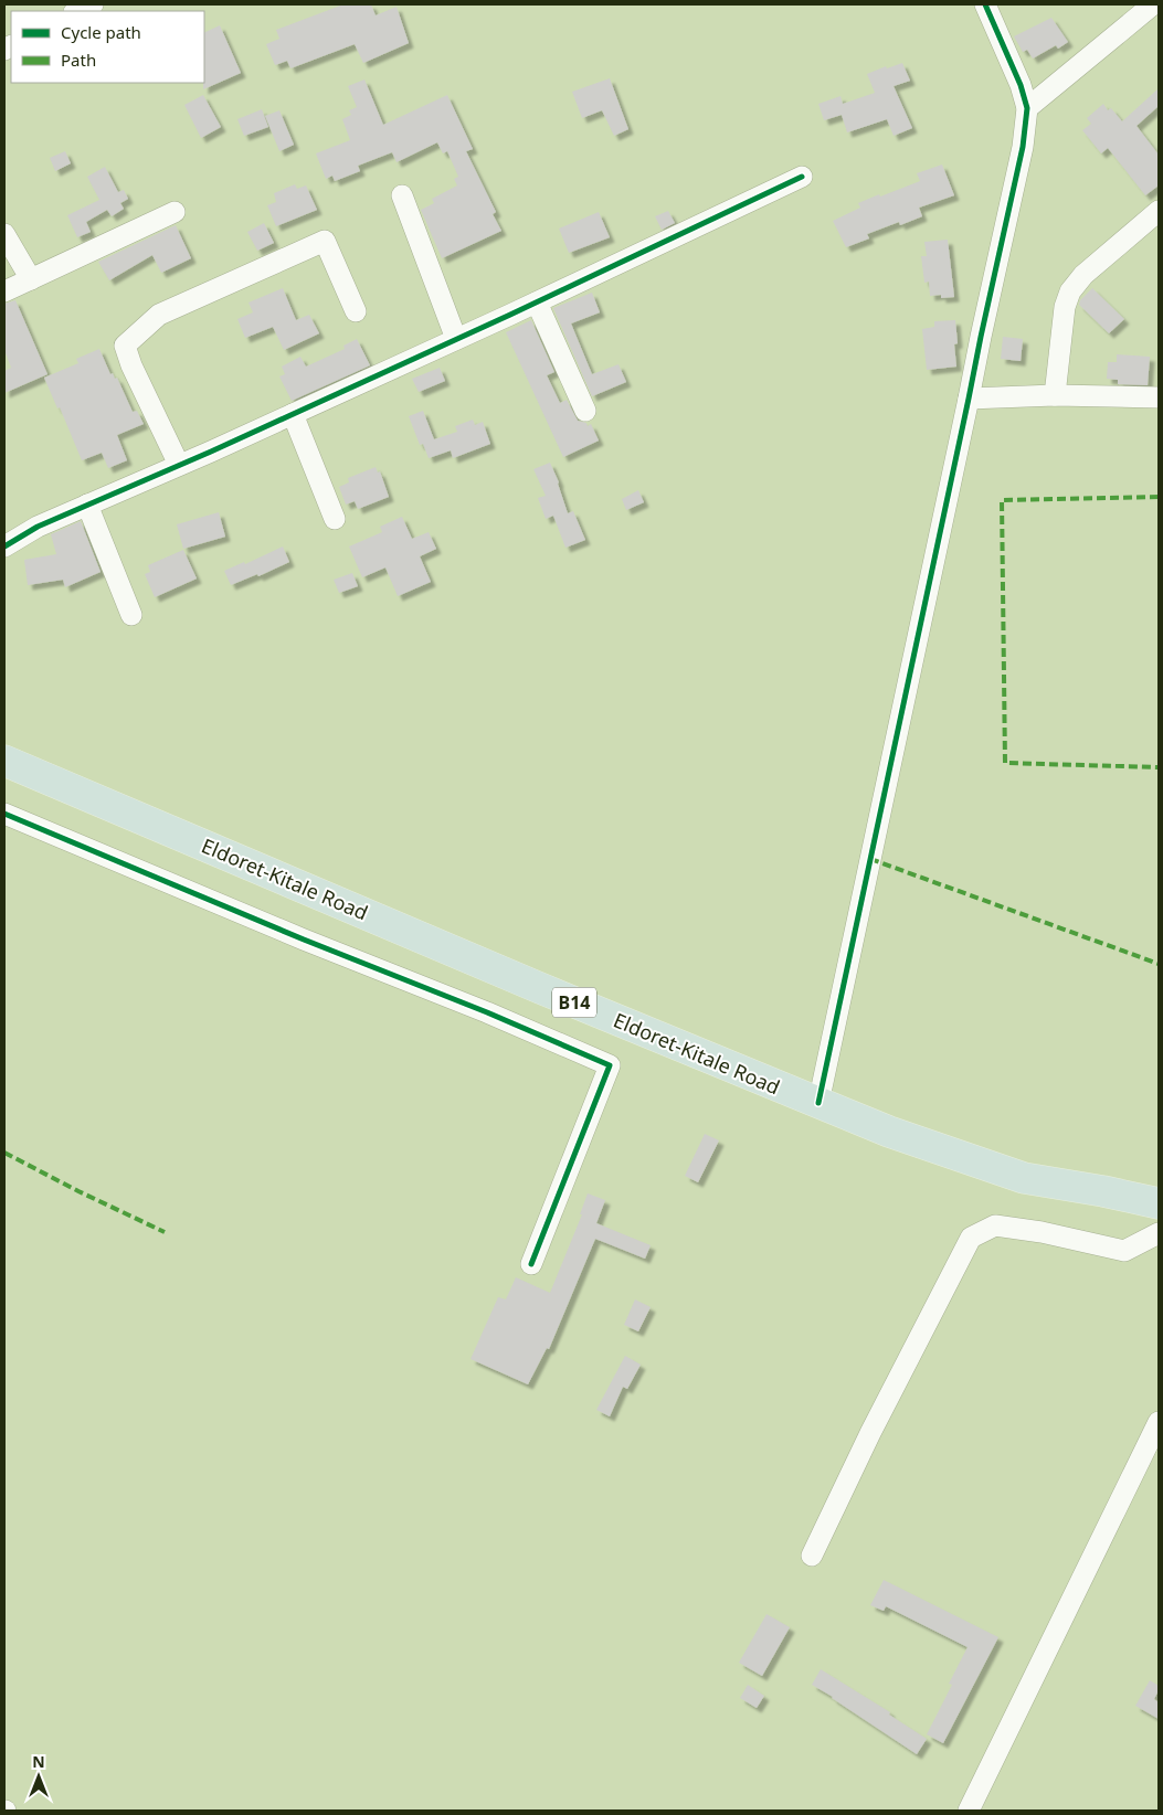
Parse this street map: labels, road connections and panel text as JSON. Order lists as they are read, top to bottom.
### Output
{
  "streets": {
    "highway": ["Eldoret-Kitale Road", "B14"]
  },
  "legend": ["Cycle path", "Path"],
  "north": "top"
}
